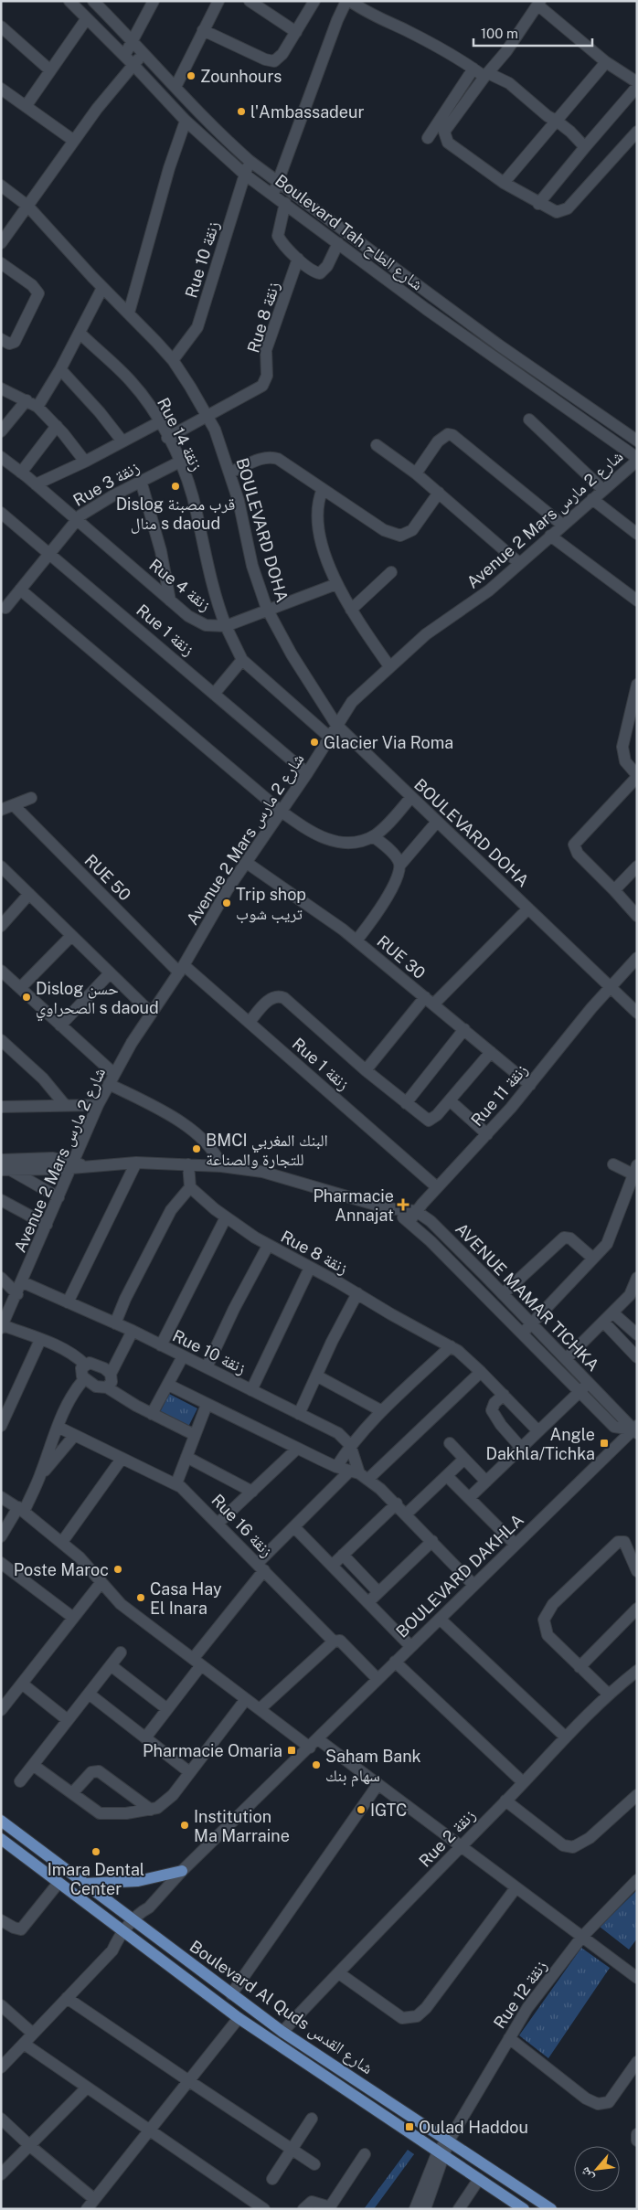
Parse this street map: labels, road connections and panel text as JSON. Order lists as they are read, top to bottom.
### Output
{
  "streets": {
    "main road": ["Boulevard Al Quds شارع القدس"],
    "street": [
      "Boulevard Tah شارع الطاح",
      "Rue 10 زنقة",
      "Rue 8 زنقة",
      "Rue 14 زنقة",
      "Rue 3 زنقة",
      "Avenue 2 Mars شارع 2 مارس",
      "BOULEVARD DOHA",
      "Rue 4 زنقة",
      "Rue 1 زنقة",
      "RUE 50",
      "RUE 30",
      "Rue 11 زنقة",
      "AVENUE MAMAR TICHKA",
      "Rue 16 زنقة",
      "BOULEVARD DAKHLA",
      "Rue 2 زنقة",
      "Rue 12 زنقة"
    ]
  },
  "crossings": [
    ["Boulevard Tah شارع الطاح", "Rue 10 زنقة"],
    ["Boulevard Tah شارع الطاح", "Avenue 2 Mars شارع 2 مارس"],
    ["Rue 10 زنقة", "Avenue 2 Mars شارع 2 مارس"],
    ["Rue 10 زنقة", "BOULEVARD DOHA"],
    ["Rue 8 زنقة", "Rue 14 زنقة"],
    ["Rue 8 زنقة", "BOULEVARD DOHA"],
    ["Rue 14 زنقة", "Rue 3 زنقة"],
    ["Rue 14 زنقة", "Rue 4 زنقة"],
    ["Rue 3 زنقة", "Rue 4 زنقة"],
    ["Rue 3 زنقة", "Rue 1 زنقة"],
    ["Avenue 2 Mars شارع 2 مارس", "BOULEVARD DOHA"],
    ["Avenue 2 Mars شارع 2 مارس", "Rue 1 زنقة"],
    ["Avenue 2 Mars شارع 2 مارس", "RUE 50"],
    ["Avenue 2 Mars شارع 2 مارس", "RUE 30"],
    ["Avenue 2 Mars شارع 2 مارس", "AVENUE MAMAR TICHKA"],
    ["BOULEVARD DOHA", "Rue 11 زنقة"],
    ["Rue 1 زنقة", "RUE 50"],
    ["Rue 1 زنقة", "Rue 11 زنقة"],
    ["RUE 30", "Rue 11 زنقة"],
    ["Rue 11 زنقة", "AVENUE MAMAR TICHKA"],
    ["AVENUE MAMAR TICHKA", "BOULEVARD DAKHLA"],
    ["Rue 16 زنقة", "BOULEVARD DAKHLA"],
    ["BOULEVARD DAKHLA", "Boulevard Al Quds شارع القدس"],
    ["Rue 2 زنقة", "Boulevard Al Quds شارع القدس"],
    ["Rue 12 زنقة", "Boulevard Al Quds شارع القدس"]
  ],
  "places": {
    "other": [
      "Zounhours",
      "l'Ambassadeur",
      "Dislog قرب مصبنة منال s daoud",
      "Glacier Via Roma",
      "Trip shop تريب شوب",
      "Dislog حسن الصحراوي s daoud",
      "BMCI البنك المغربي للتجارة والصناعة",
      "Poste Maroc",
      "Casa Hay El Inara",
      "Saham Bank سهام بنك",
      "IGTC",
      "Institution Ma Marraine",
      "Imara Dental Center"
    ],
    "health": ["Pharmacie Annajat"],
    "transit": ["Angle Dakhla/Tichka", "Pharmacie Omaria", "Oulad Haddou"]
  },
  "scale_bar": "100 m",
  "north": "bottom left"
}
